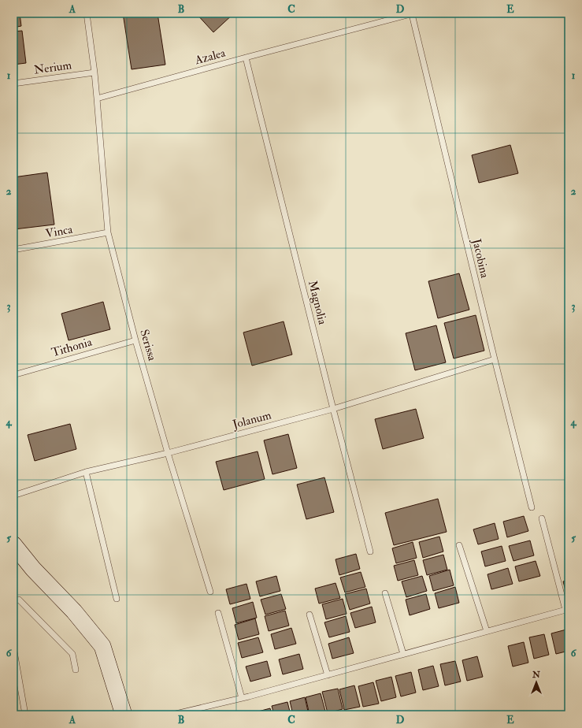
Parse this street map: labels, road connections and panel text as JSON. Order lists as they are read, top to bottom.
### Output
{
  "streets": {
    "lane": [
      "Azalea",
      "Nerium",
      "Vinca",
      "Jacobina",
      "Magnolia",
      "Serissa",
      "Tithonia",
      "Jolanum"
    ]
  },
  "crossings": [
    ["Azalea", "Jacobina"],
    ["Azalea", "Magnolia"],
    ["Azalea", "Serissa"],
    ["Vinca", "Serissa"],
    ["Jacobina", "Jolanum"],
    ["Magnolia", "Jolanum"],
    ["Serissa", "Tithonia"],
    ["Serissa", "Jolanum"]
  ],
  "north": "top",
  "grid": {
    "columns": [
      "A",
      "B",
      "C",
      "D",
      "E"
    ],
    "rows": [
      "1",
      "2",
      "3",
      "4",
      "5",
      "6"
    ]
  }
}
